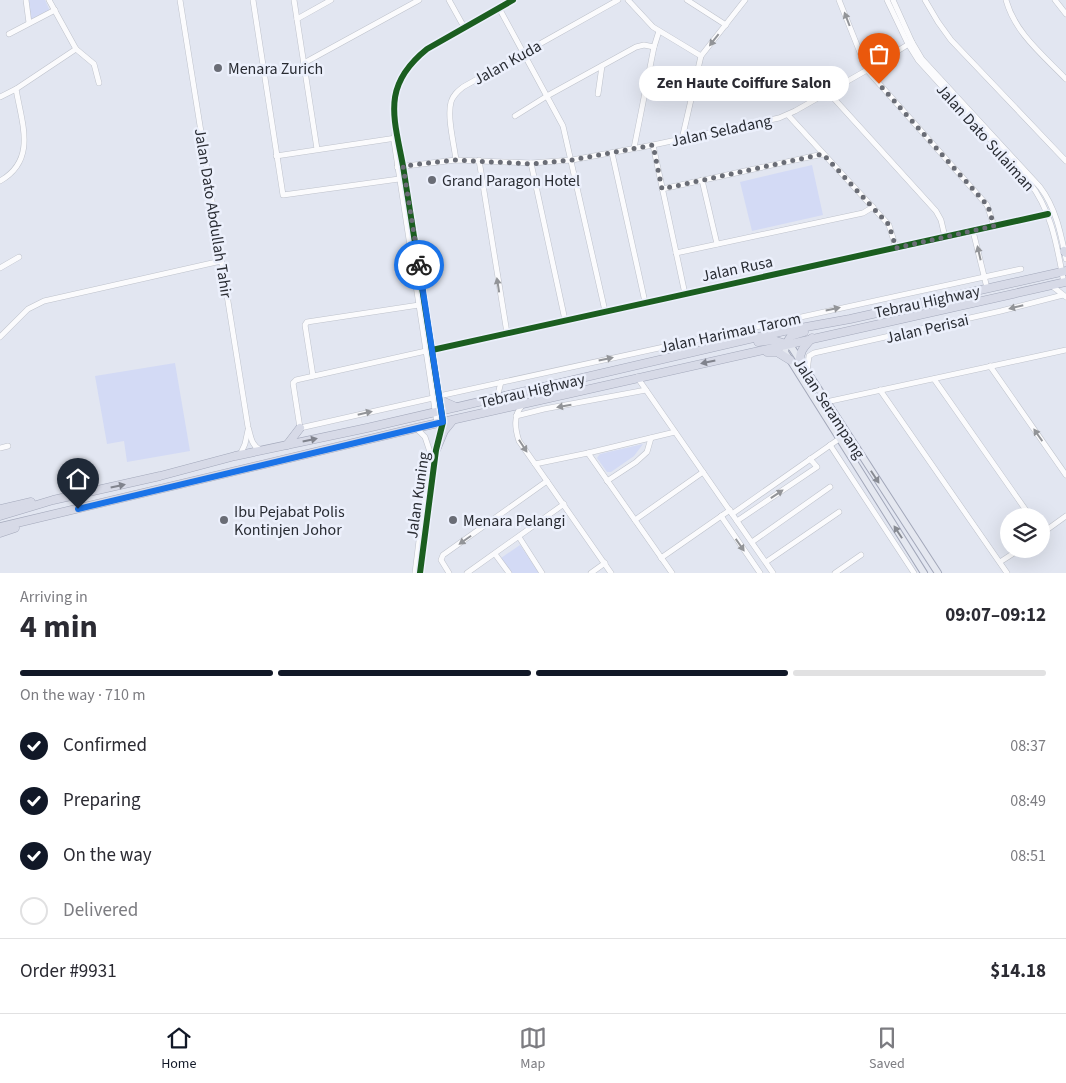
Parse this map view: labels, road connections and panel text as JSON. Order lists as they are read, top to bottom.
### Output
{
  "streets": {
    "highway": ["Tebrau Highway"],
    "main road": ["Jalan Serampang"],
    "street": [
      "Jalan Kuda",
      "Jalan Seladang",
      "Jalan Dato Sulaiman",
      "Jalan Dato Abdullah Tahir",
      "Jalan Rusa",
      "Jalan Perisai",
      "Jalan Harimau Tarom",
      "Jalan Kuning"
    ]
  },
  "crossings": [
    ["Jalan Kuda", "Jalan Seladang"],
    ["Jalan Seladang", "Jalan Dato Sulaiman"],
    ["Jalan Dato Sulaiman", "Jalan Rusa"],
    ["Jalan Dato Sulaiman", "Tebrau Highway"],
    ["Jalan Dato Abdullah Tahir", "Tebrau Highway"],
    ["Jalan Rusa", "Jalan Harimau Tarom"],
    ["Tebrau Highway", "Jalan Serampang"],
    ["Tebrau Highway", "Jalan Kuning"],
    ["Jalan Perisai", "Jalan Serampang"]
  ],
  "one_way": ["Jalan Perisai", "Jalan Harimau Tarom"],
  "places": [
    "Menara Zurich",
    "Zen Haute Coiffure Salon",
    "Grand Paragon Hotel",
    "Ibu Pejabat Polis Kontinjen Johor",
    "Menara Pelangi"
  ],
  "page": {
    "bubble": "Zen Haute Coiffure Salon",
    "heading": ["4 min", "Arriving in", "09:07–09:12"],
    "panel": ["Order #9931", "$14.18"],
    "bar": "On the way · 710 m",
    "list": [
      ["Confirmed", "08:37"],
      ["Preparing", "08:49"],
      ["On the way", "08:51"],
      "Delivered"
    ],
    "tabs": ["Home", "Map", "Saved"]
  }
}
